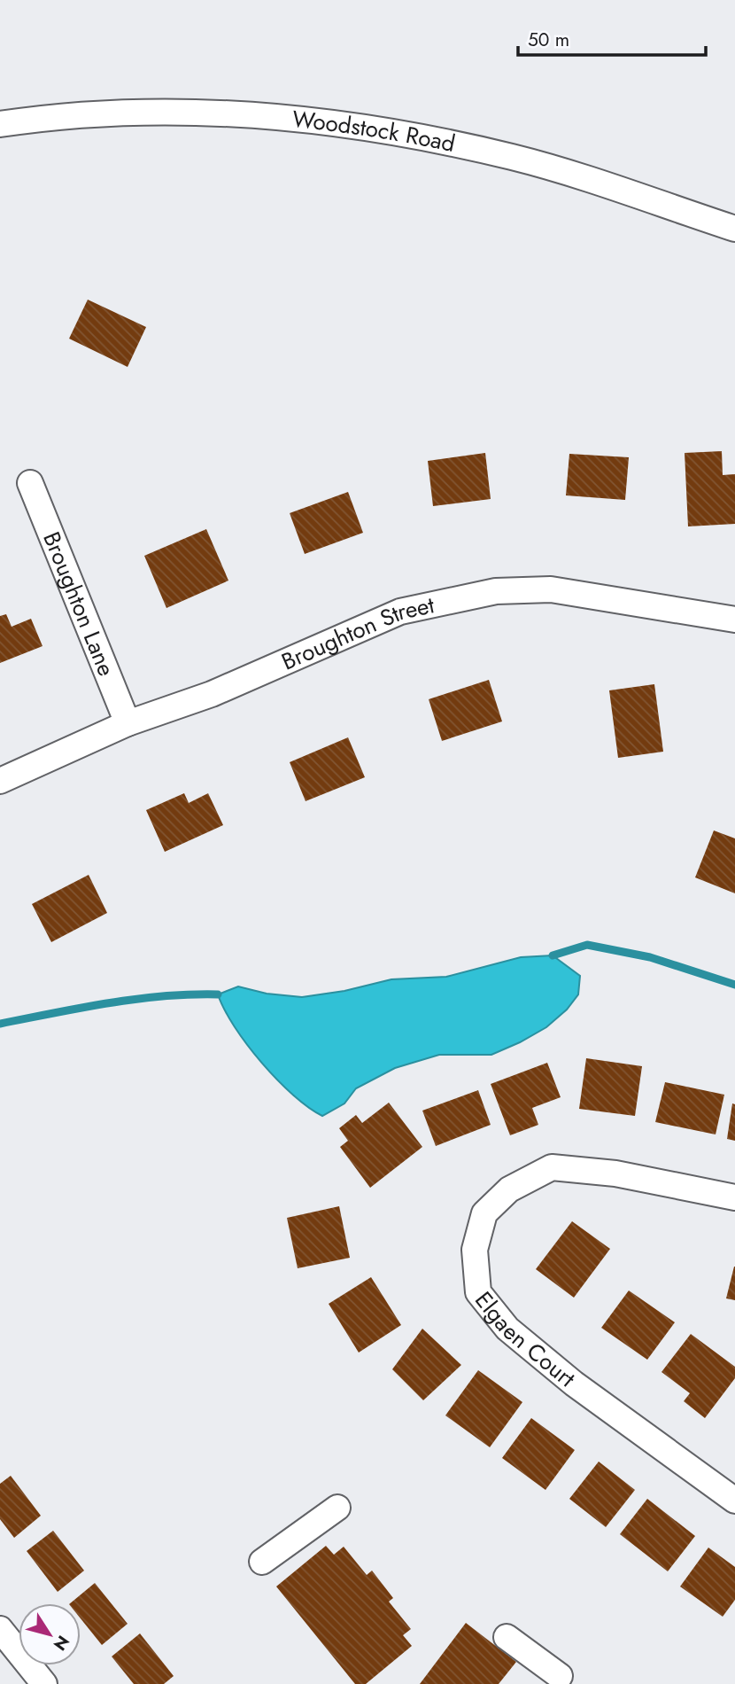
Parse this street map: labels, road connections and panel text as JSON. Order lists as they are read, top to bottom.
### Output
{
  "streets": {
    "street": [
      "Woodstock Road",
      "Broughton Lane",
      "Broughton Street",
      "Elgaen Court"
    ]
  },
  "crossings": [
    ["Broughton Lane", "Broughton Street"]
  ],
  "scale_bar": "50 m",
  "north": "bottom right"
}
